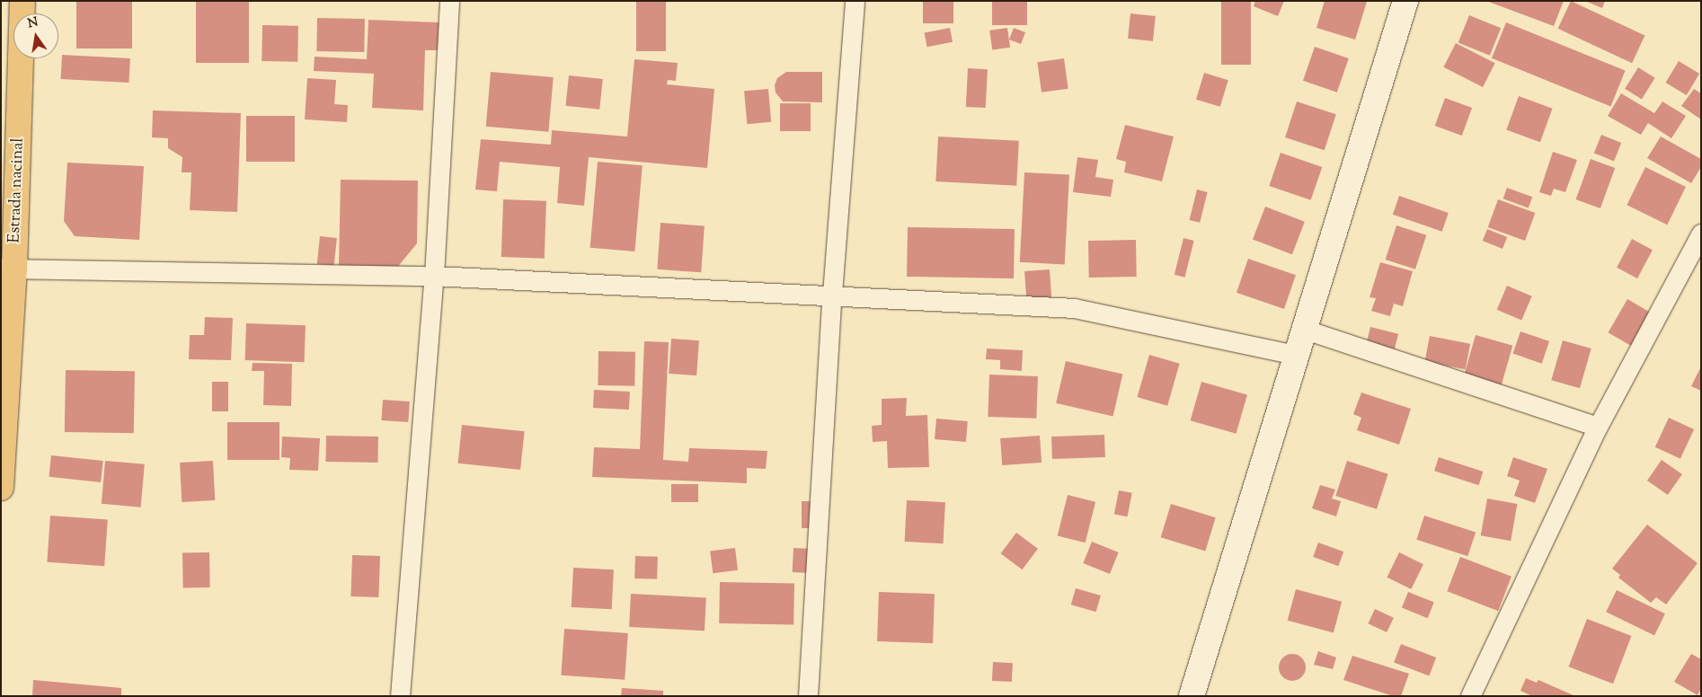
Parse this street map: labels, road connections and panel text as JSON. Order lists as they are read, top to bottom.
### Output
{
  "streets": {
    "highway": ["Estrada nacinal"]
  },
  "north": "top"
}
